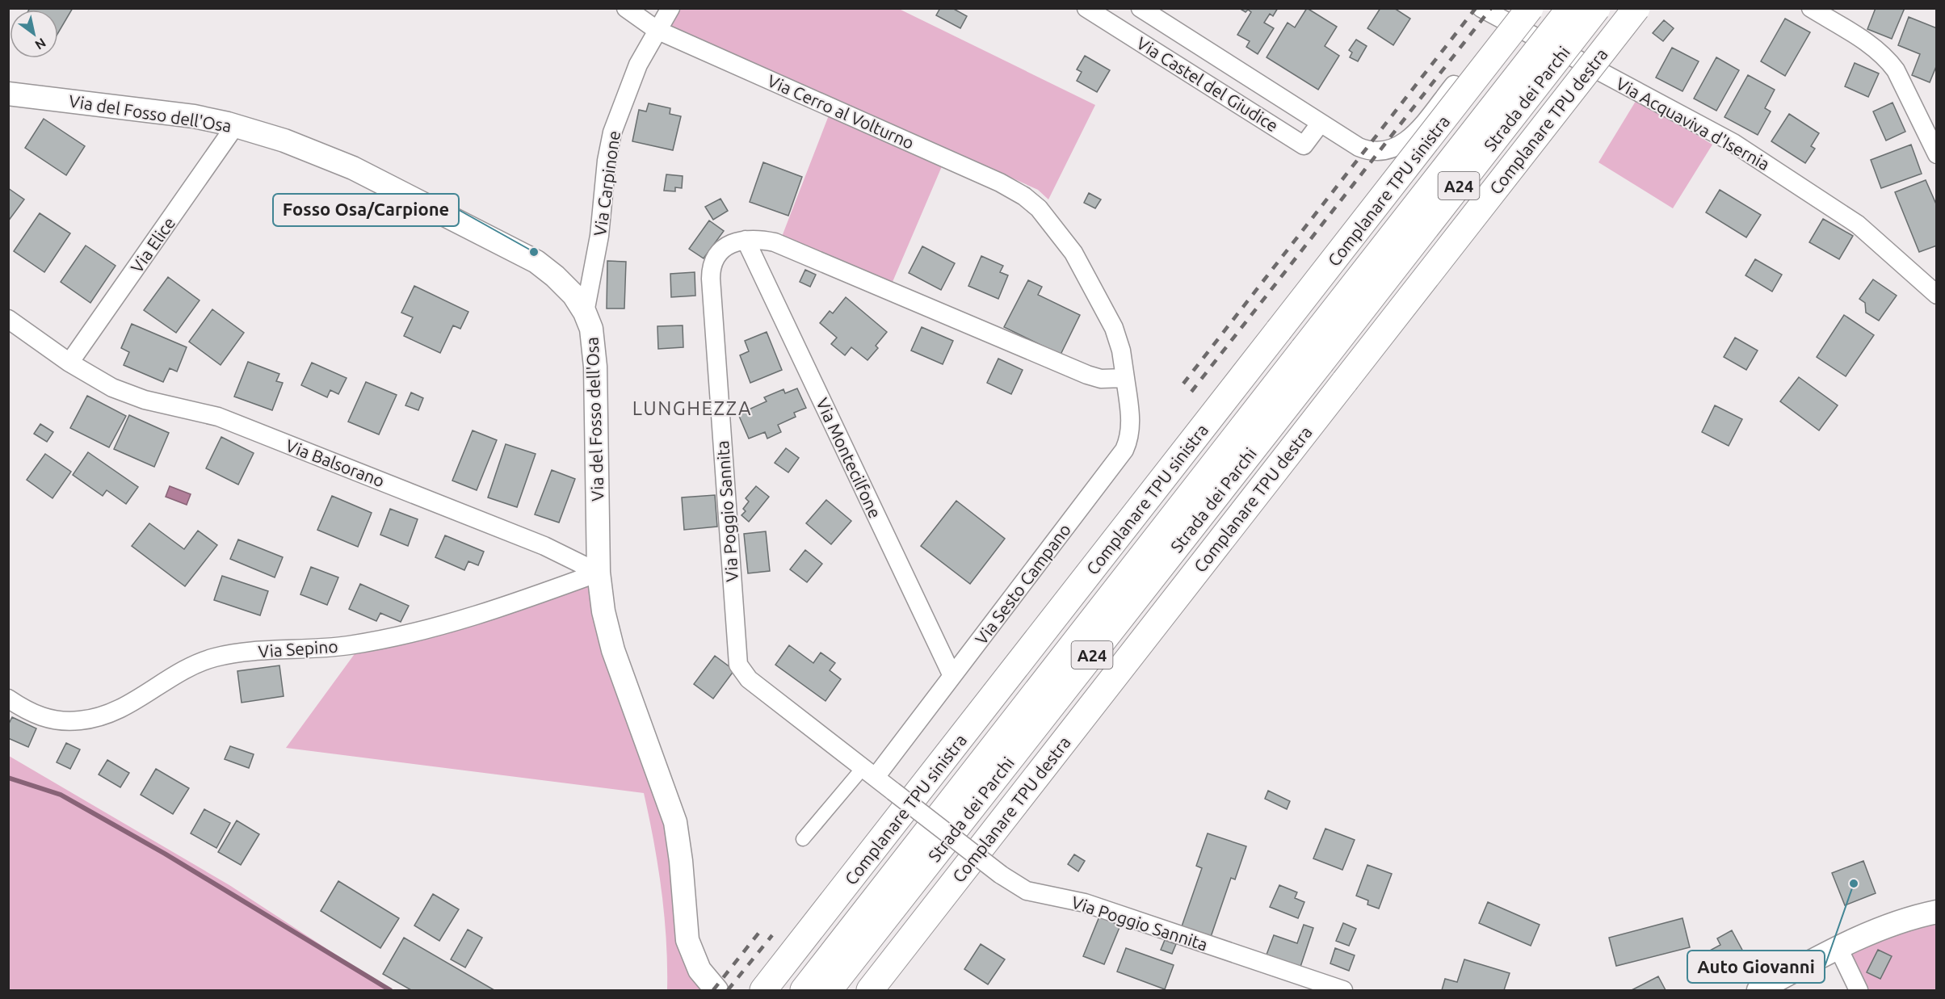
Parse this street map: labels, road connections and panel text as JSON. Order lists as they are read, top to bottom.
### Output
{
  "streets": {
    "highway": [
      "Strada dei Parchi",
      "Complanare TPU destra",
      "A24",
      "Complanare TPU sinistra"
    ],
    "street": [
      "Via Castel del Giudice",
      "Via Cerro al Volturno",
      "Via del Fosso dell'Osa",
      "Via Acquaviva d'Isernia",
      "Via Carpinone",
      "Via Elice",
      "Via Montecilfone",
      "Via Balsorano",
      "Via Poggio Sannita",
      "Via Sesto Campano",
      "Via Sepino"
    ]
  },
  "crossings": [
    ["Via Castel del Giudice", "Via Acquaviva d'Isernia"],
    ["Via Cerro al Volturno", "Via Carpinone"],
    ["Via Cerro al Volturno", "Via Poggio Sannita"],
    ["Via Cerro al Volturno", "Via Sesto Campano"],
    ["Via del Fosso dell'Osa", "Via Carpinone"],
    ["Via del Fosso dell'Osa", "Via Elice"],
    ["Via del Fosso dell'Osa", "Via Balsorano"],
    ["Via del Fosso dell'Osa", "Via Sepino"],
    ["Via Elice", "Via Balsorano"],
    ["Via Montecilfone", "Via Poggio Sannita"],
    ["Via Montecilfone", "Via Sesto Campano"],
    ["Via Balsorano", "Via Sepino"],
    ["Via Poggio Sannita", "Via Sesto Campano"]
  ],
  "districts": ["LUNGHEZZA"],
  "places": ["Fosso Osa/Carpione", "Auto Giovanni"],
  "north": "bottom right"
}
